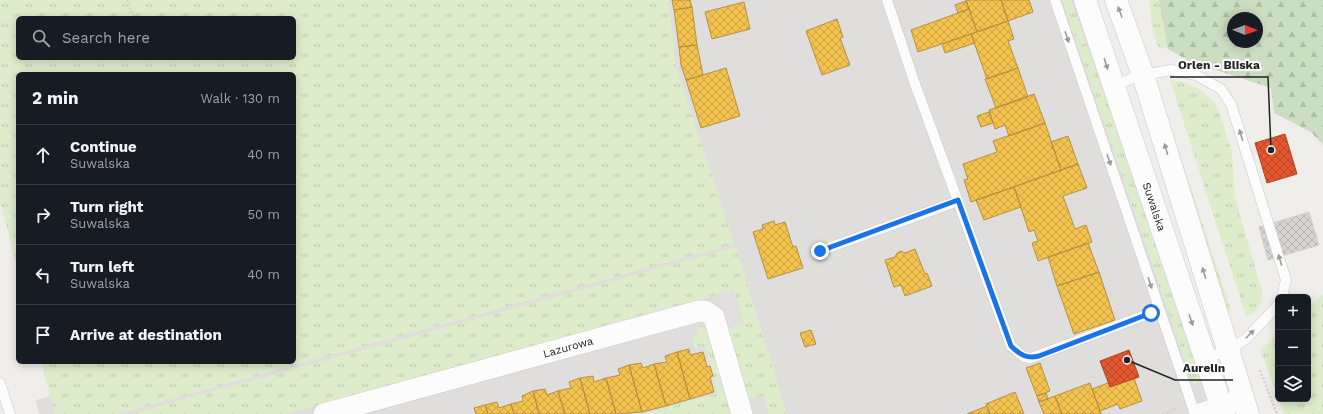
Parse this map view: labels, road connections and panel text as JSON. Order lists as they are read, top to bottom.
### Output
{
  "streets": {
    "street": ["Suwalska", "Lazurowa"]
  },
  "places": ["Orlen - Bliska", "Aurelin"],
  "north": "right",
  "page": {
    "search": "Search here",
    "heading": ["2 min", "Walk · 130 m"],
    "list": [
      ["Continue", "Suwalska", "40 m"],
      ["Turn right", "Suwalska", "50 m"],
      ["Turn left", "Suwalska", "40 m"],
      "Arrive at destination"
    ],
    "map_buttons": ["+", "−"]
  }
}
